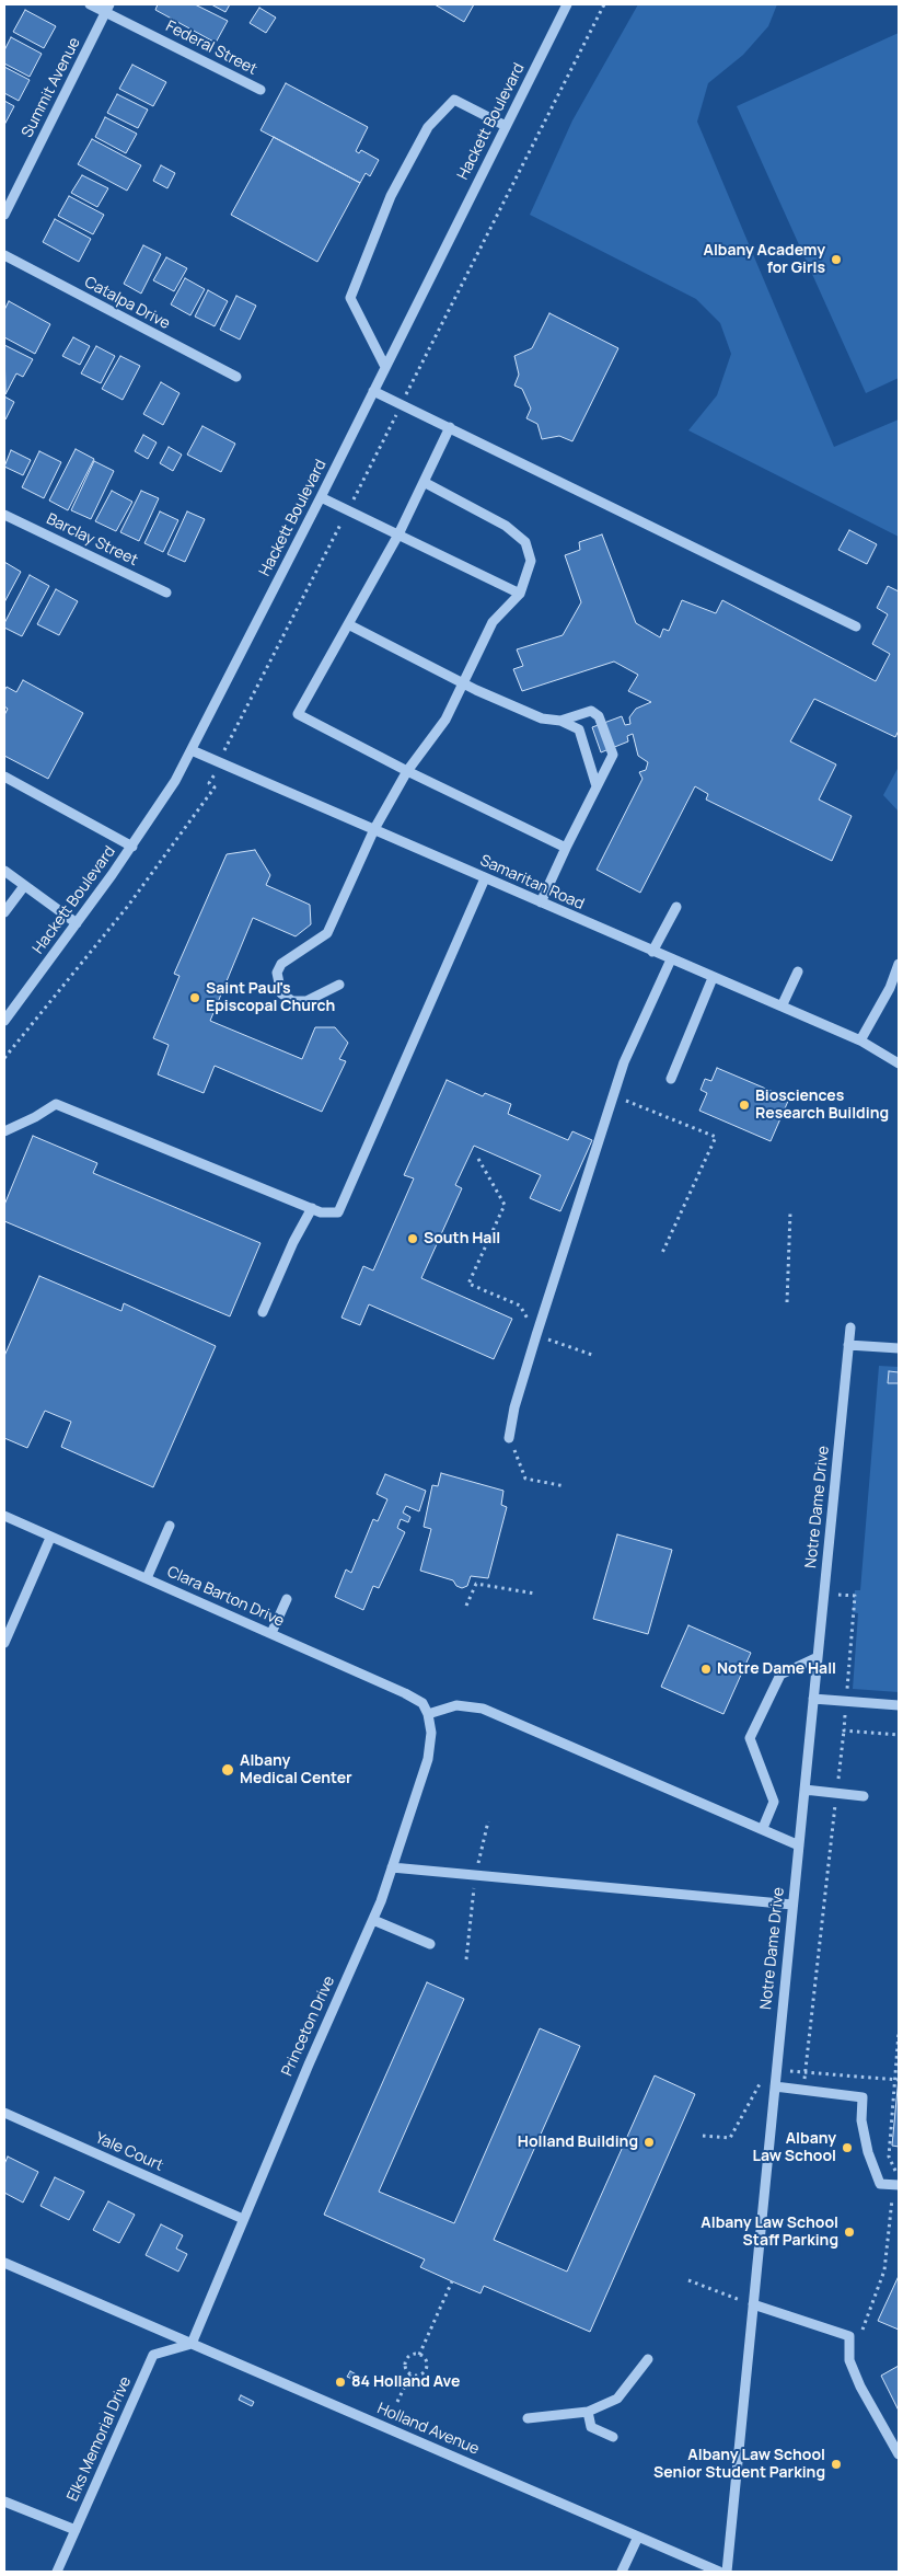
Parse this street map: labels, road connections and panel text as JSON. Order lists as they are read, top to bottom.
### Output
{
  "streets": {
    "street": [
      "Federal Street",
      "Summit Avenue",
      "Hackett Boulevard",
      "Catalpa Drive",
      "Barclay Street",
      "Samaritan Road",
      "Notre Dame Drive",
      "Clara Barton Drive",
      "Princeton Drive",
      "Yale Court",
      "Holland Avenue",
      "Elks Memorial Drive"
    ]
  },
  "crossings": [
    ["Federal Street", "Summit Avenue"],
    ["Hackett Boulevard", "Samaritan Road"],
    ["Clara Barton Drive", "Princeton Drive"],
    ["Princeton Drive", "Yale Court"],
    ["Princeton Drive", "Holland Avenue"],
    ["Princeton Drive", "Elks Memorial Drive"],
    ["Holland Avenue", "Elks Memorial Drive"]
  ],
  "places": [
    "Albany Academy for Girls",
    "Saint Paul's Episcopal Church",
    "Biosciences Research Building",
    "South Hall",
    "Notre Dame Hall",
    "Albany Medical Center",
    "Holland Building",
    "Albany Law School",
    "Albany Law School Staff Parking",
    "84 Holland Ave",
    "Albany Law School Senior Student Parking"
  ]
}
